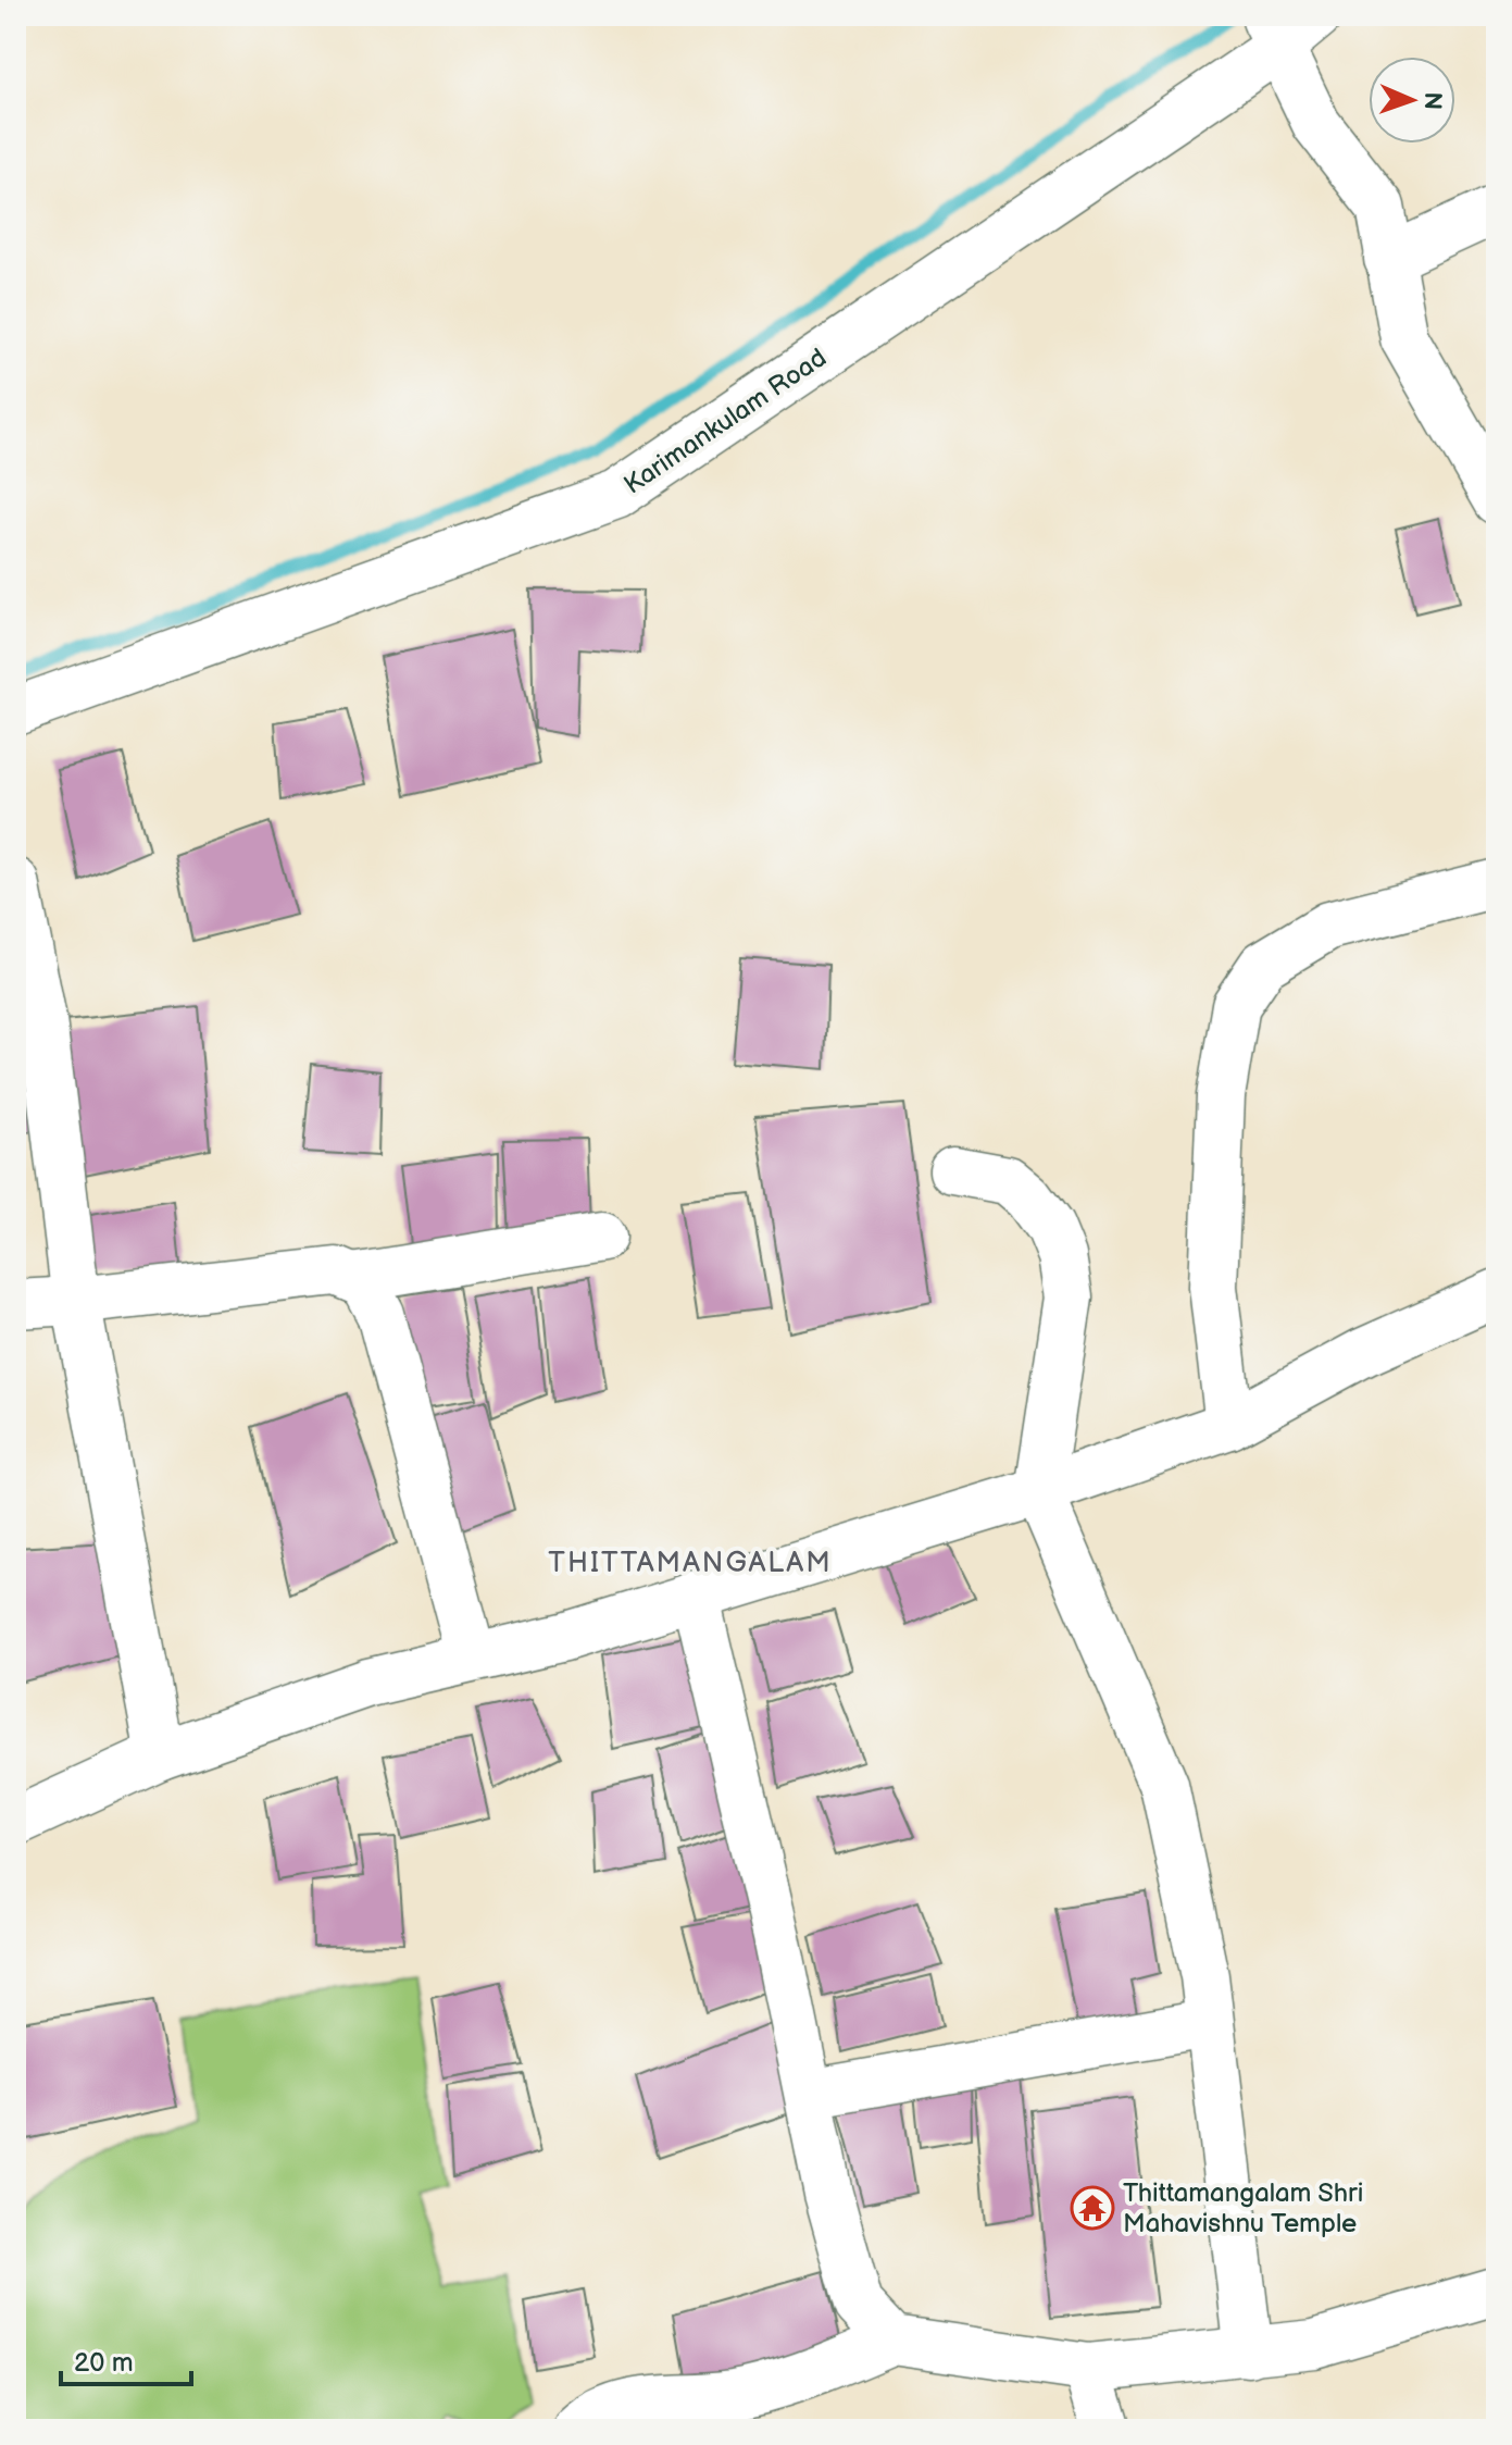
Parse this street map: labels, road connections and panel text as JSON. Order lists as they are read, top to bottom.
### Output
{
  "streets": {
    "street": ["Karimankulam Road"]
  },
  "districts": ["THITTAMANGALAM"],
  "places": {
    "temple": ["Thittamangalam Shri Mahavishnu Temple"]
  },
  "scale_bar": "20 m",
  "north": "right"
}
